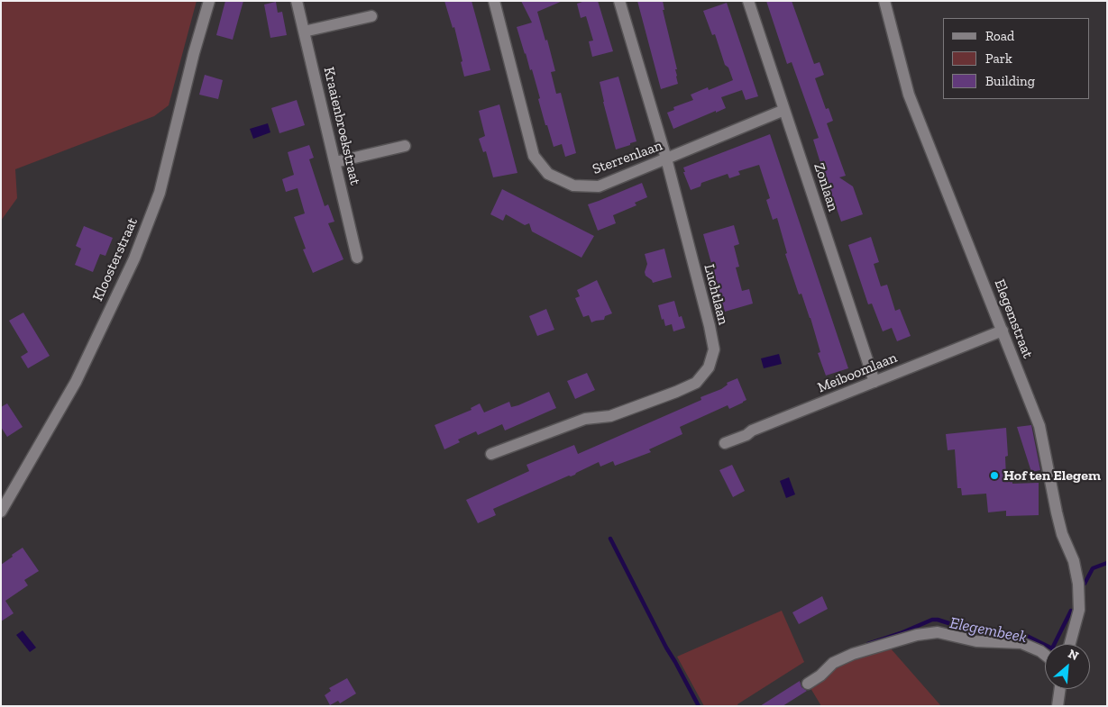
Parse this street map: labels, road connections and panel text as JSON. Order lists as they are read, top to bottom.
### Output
{
  "streets": {
    "street": [
      "Kraaienbroekstraat",
      "Sterrenlaan",
      "Zonlaan",
      "Kloosterstraat",
      "Luchtlaan",
      "Elegemstraat",
      "Meiboomlaan"
    ]
  },
  "crossings": [
    ["Sterrenlaan", "Zonlaan"],
    ["Sterrenlaan", "Luchtlaan"],
    ["Zonlaan", "Meiboomlaan"],
    ["Elegemstraat", "Meiboomlaan"]
  ],
  "water": ["Elegembeek"],
  "places": ["Hof ten Elegem"],
  "legend": ["Road", "Park", "Building"],
  "north": "top right"
}
